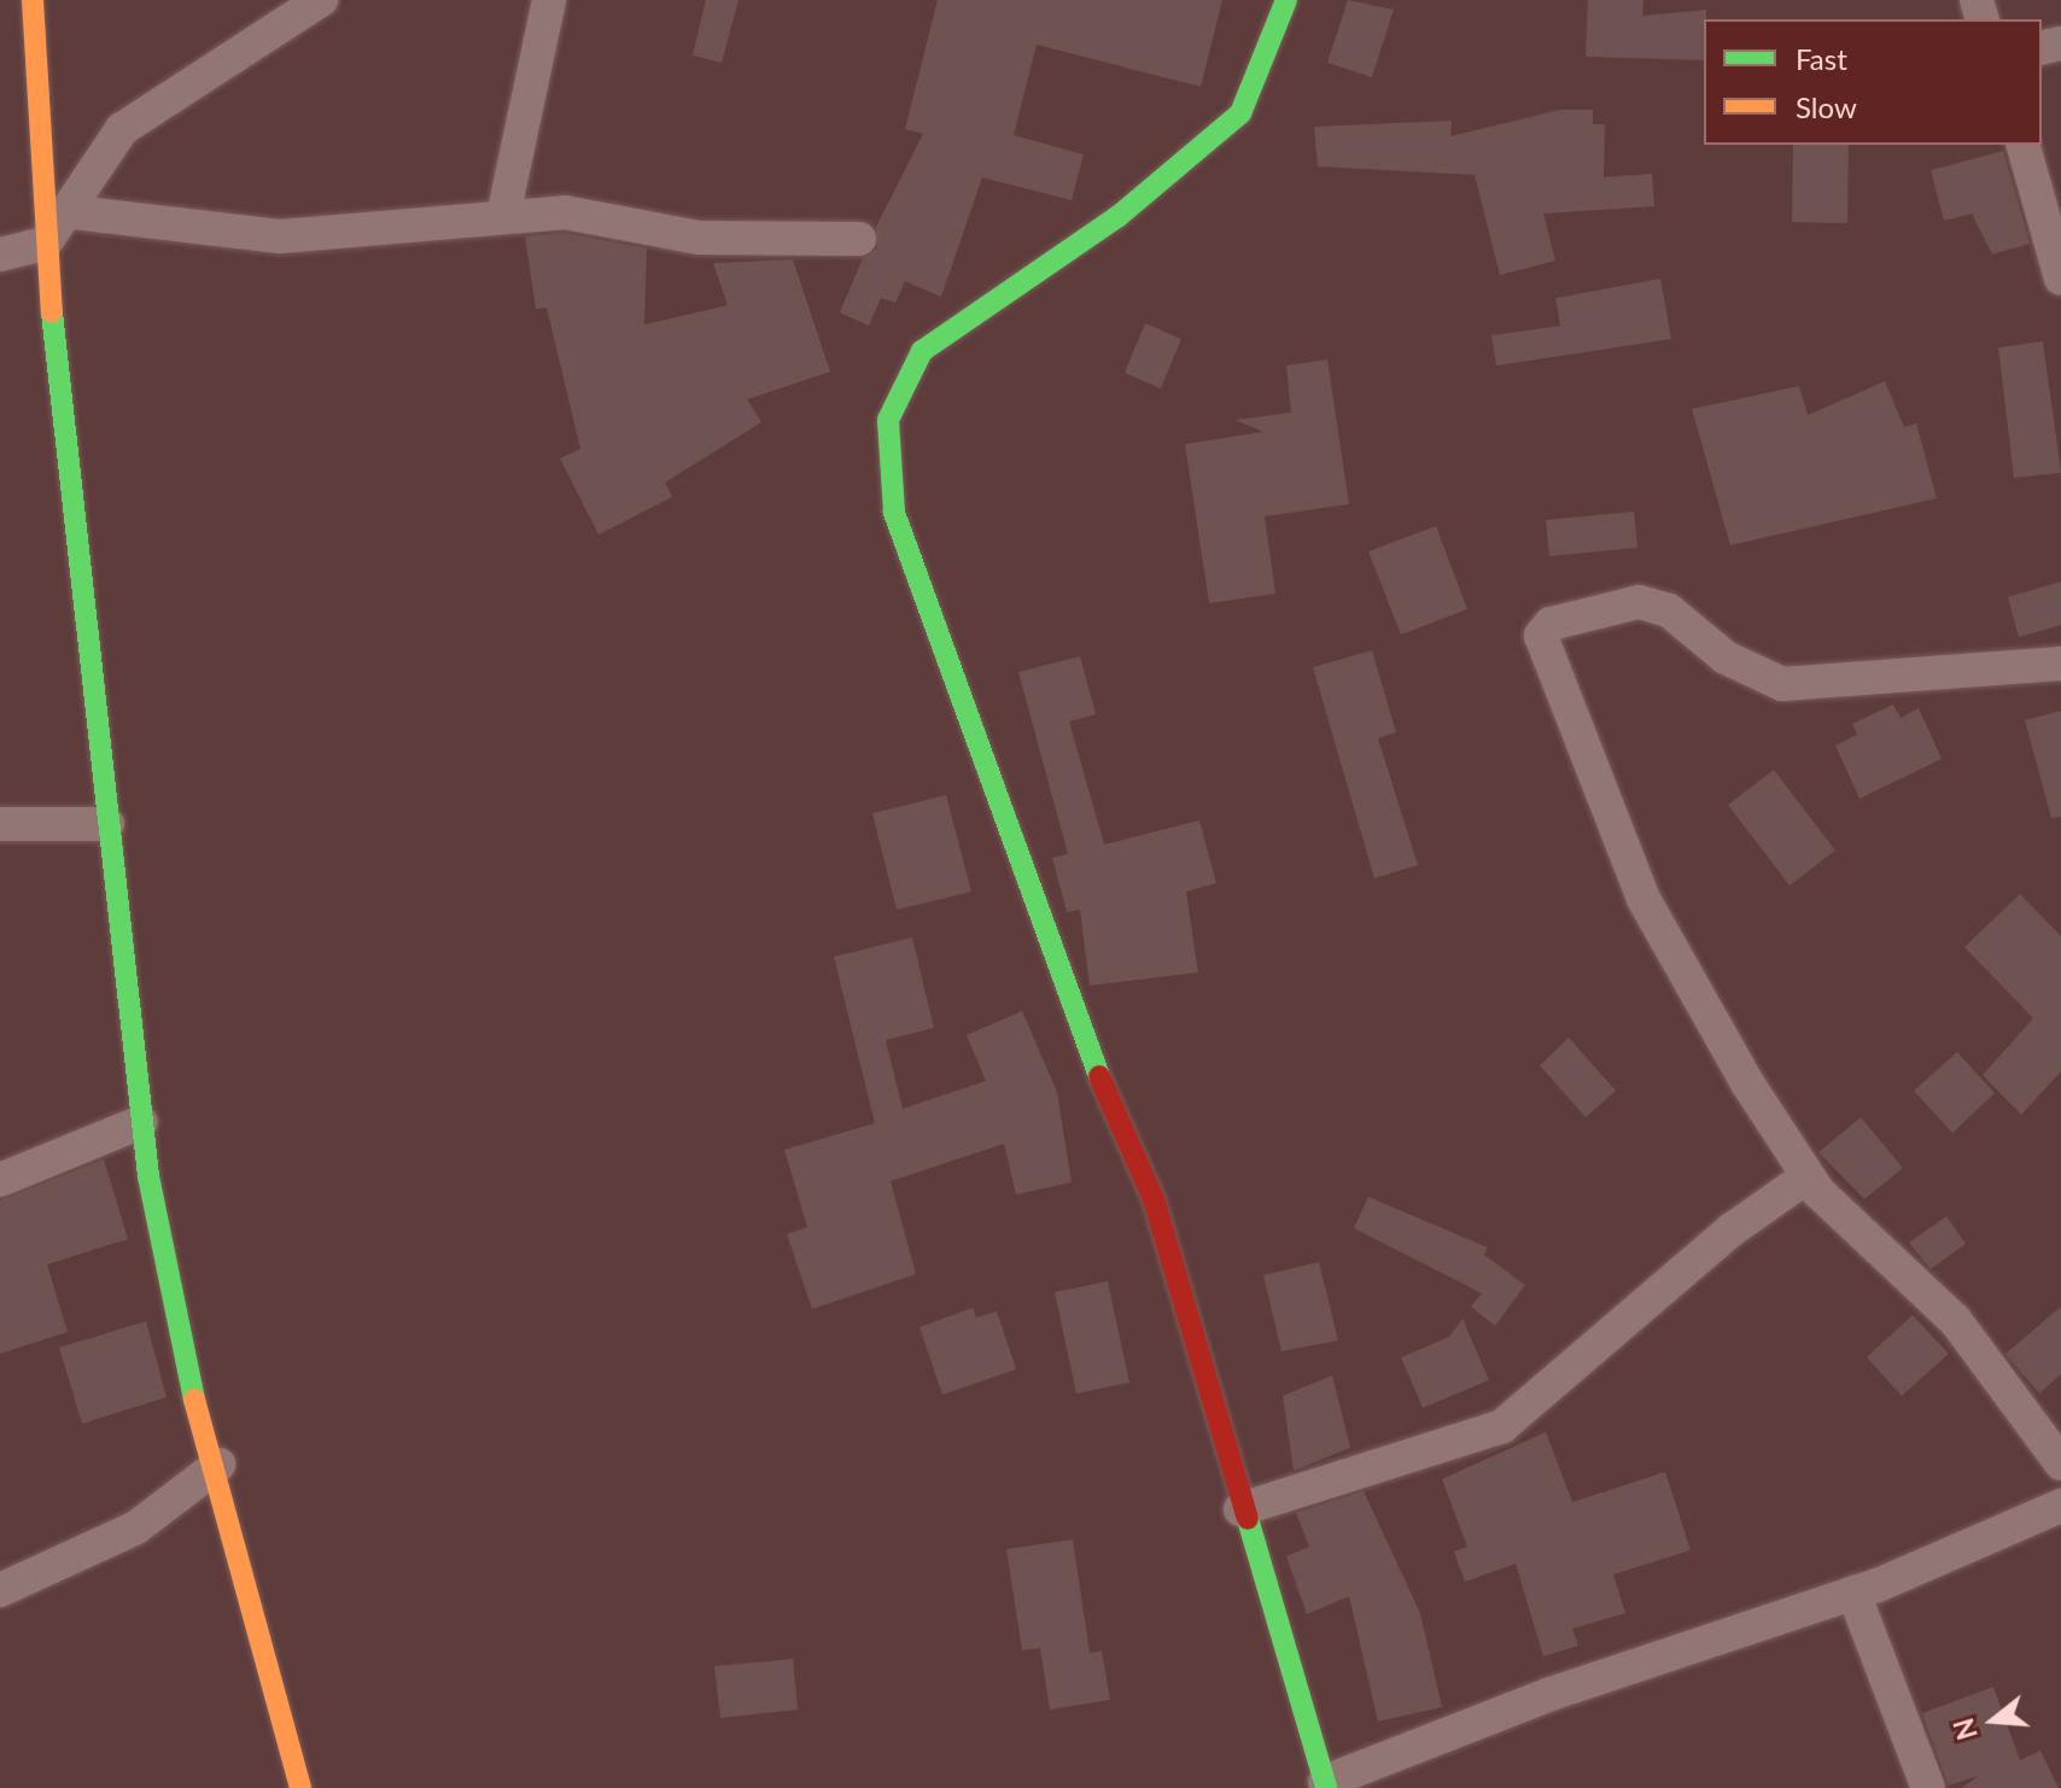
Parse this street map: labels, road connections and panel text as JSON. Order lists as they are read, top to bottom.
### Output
{
  "legend": ["Fast", "Slow"],
  "north": "left"
}
